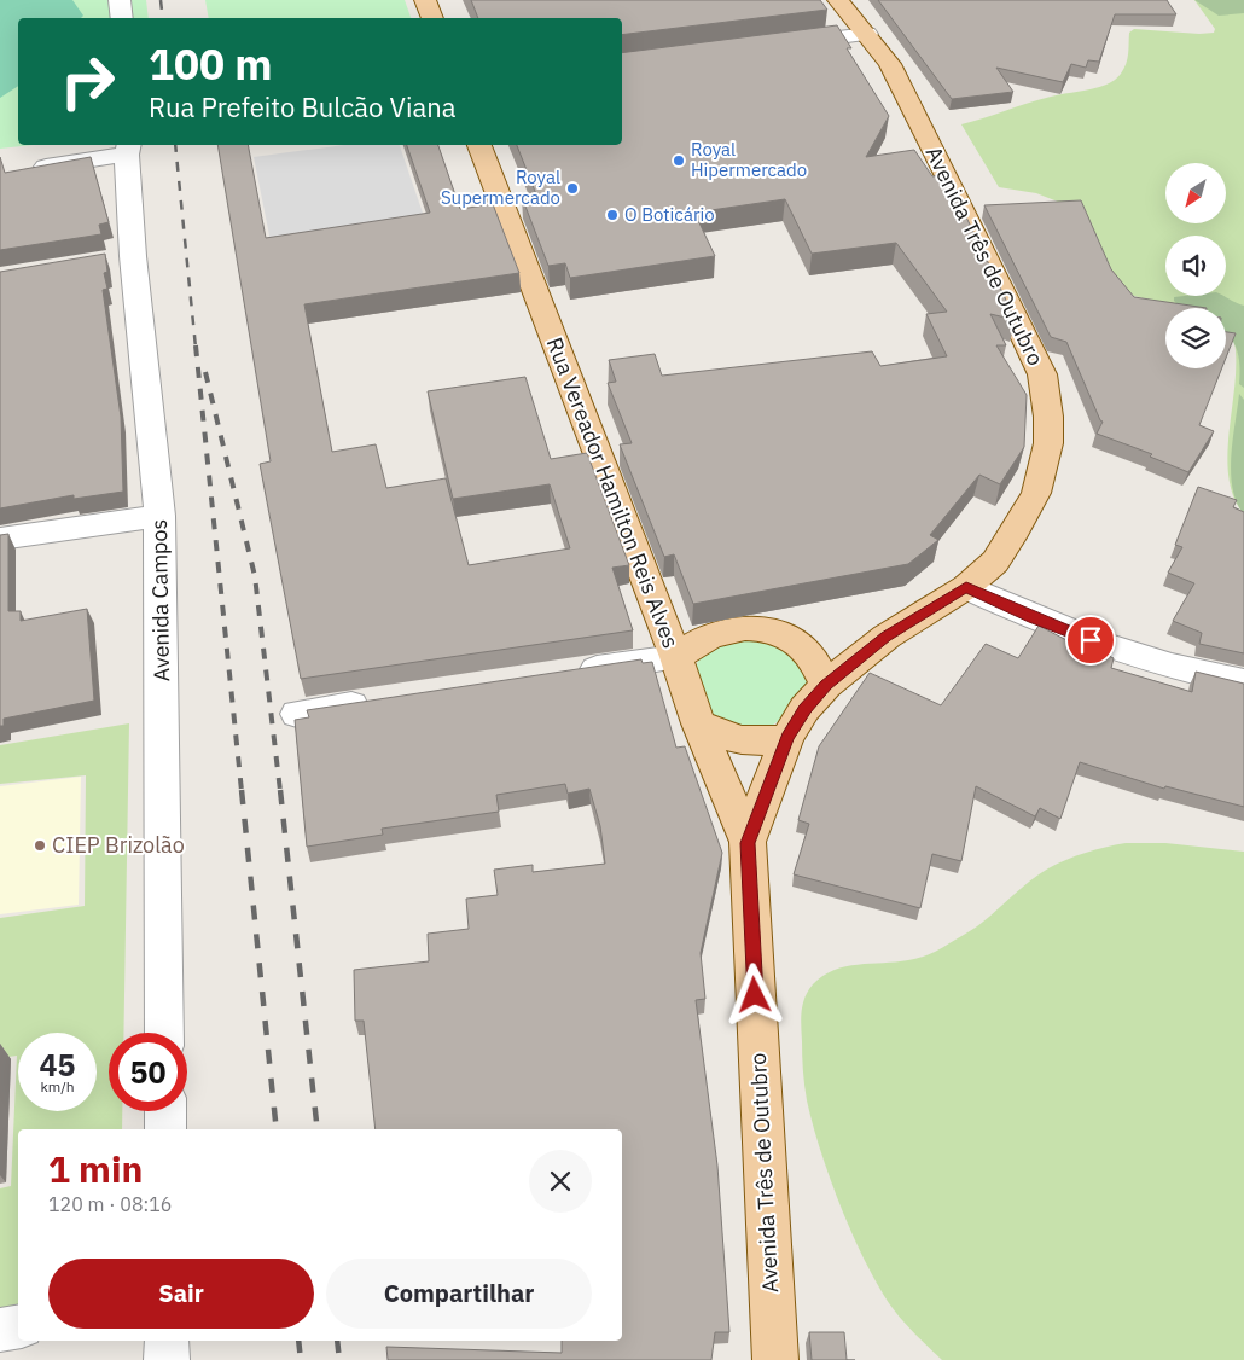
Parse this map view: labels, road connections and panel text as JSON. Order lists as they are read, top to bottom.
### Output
{
  "streets": {
    "main road": ["Avenida Três de Outubro", "Rua Vereador Hamilton Reis Alves"],
    "street": ["Avenida Campos"]
  },
  "crossings": [
    ["Avenida Três de Outubro", "Rua Vereador Hamilton Reis Alves"]
  ],
  "places": [
    "Royal Hipermercado",
    "Royal Supermercado",
    "O Boticário",
    "CIEP Brizolão"
  ],
  "north": "bottom left",
  "page": {
    "turn": ["100 m", "Rua Prefeito Bulcão Viana"],
    "speed": "45 km/h",
    "limit": "50",
    "heading": ["1 min", "120 m · 08:16"],
    "buttons": ["Sair", "Compartilhar"]
  }
}
